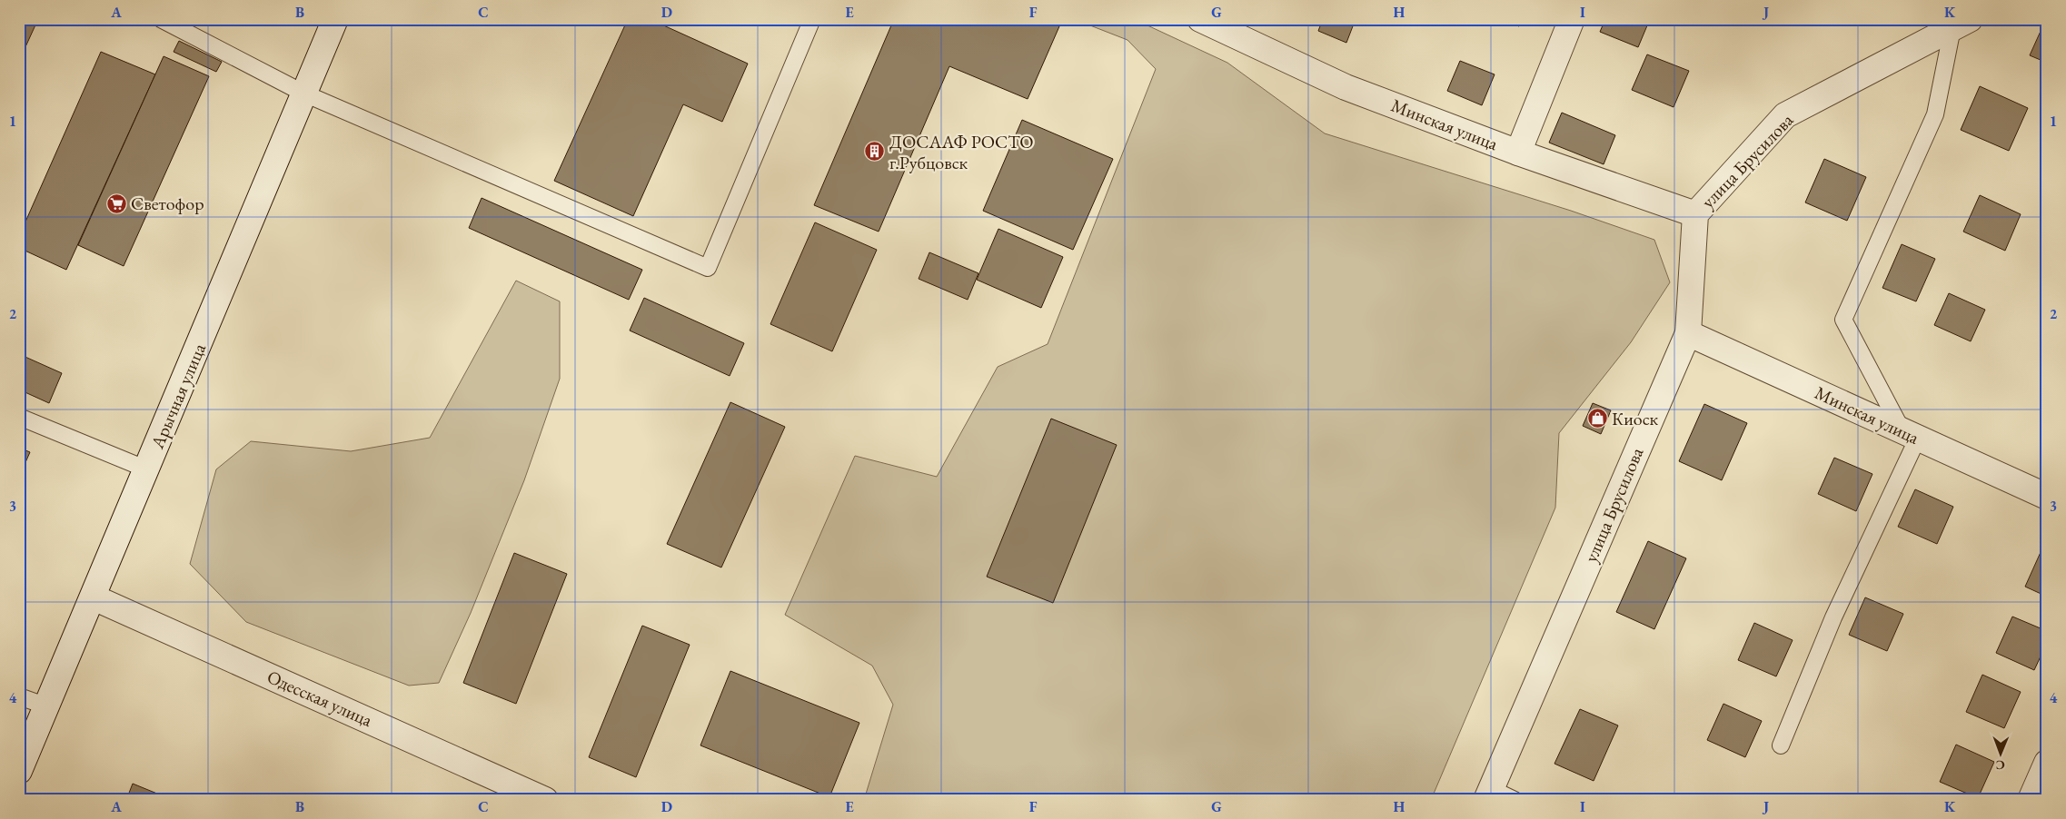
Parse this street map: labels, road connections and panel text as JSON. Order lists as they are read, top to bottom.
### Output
{
  "streets": {
    "street": [
      "Минская улица",
      "улица Брусилова",
      "Арычная улица",
      "Одесская улица"
    ]
  },
  "crossings": [
    ["Минская улица", "улица Брусилова"],
    ["Арычная улица", "Одесская улица"]
  ],
  "places": {
    "building": ["ДОСААФ РОСТО г.Рубцовск"],
    "supermarket": ["Светофор"],
    "shop": ["Киоск"]
  },
  "north": "bottom",
  "grid": {
    "columns": [
      "A",
      "B",
      "C",
      "D",
      "E",
      "F",
      "G",
      "H",
      "I",
      "J",
      "K"
    ],
    "rows": [
      "1",
      "2",
      "3",
      "4"
    ]
  }
}
